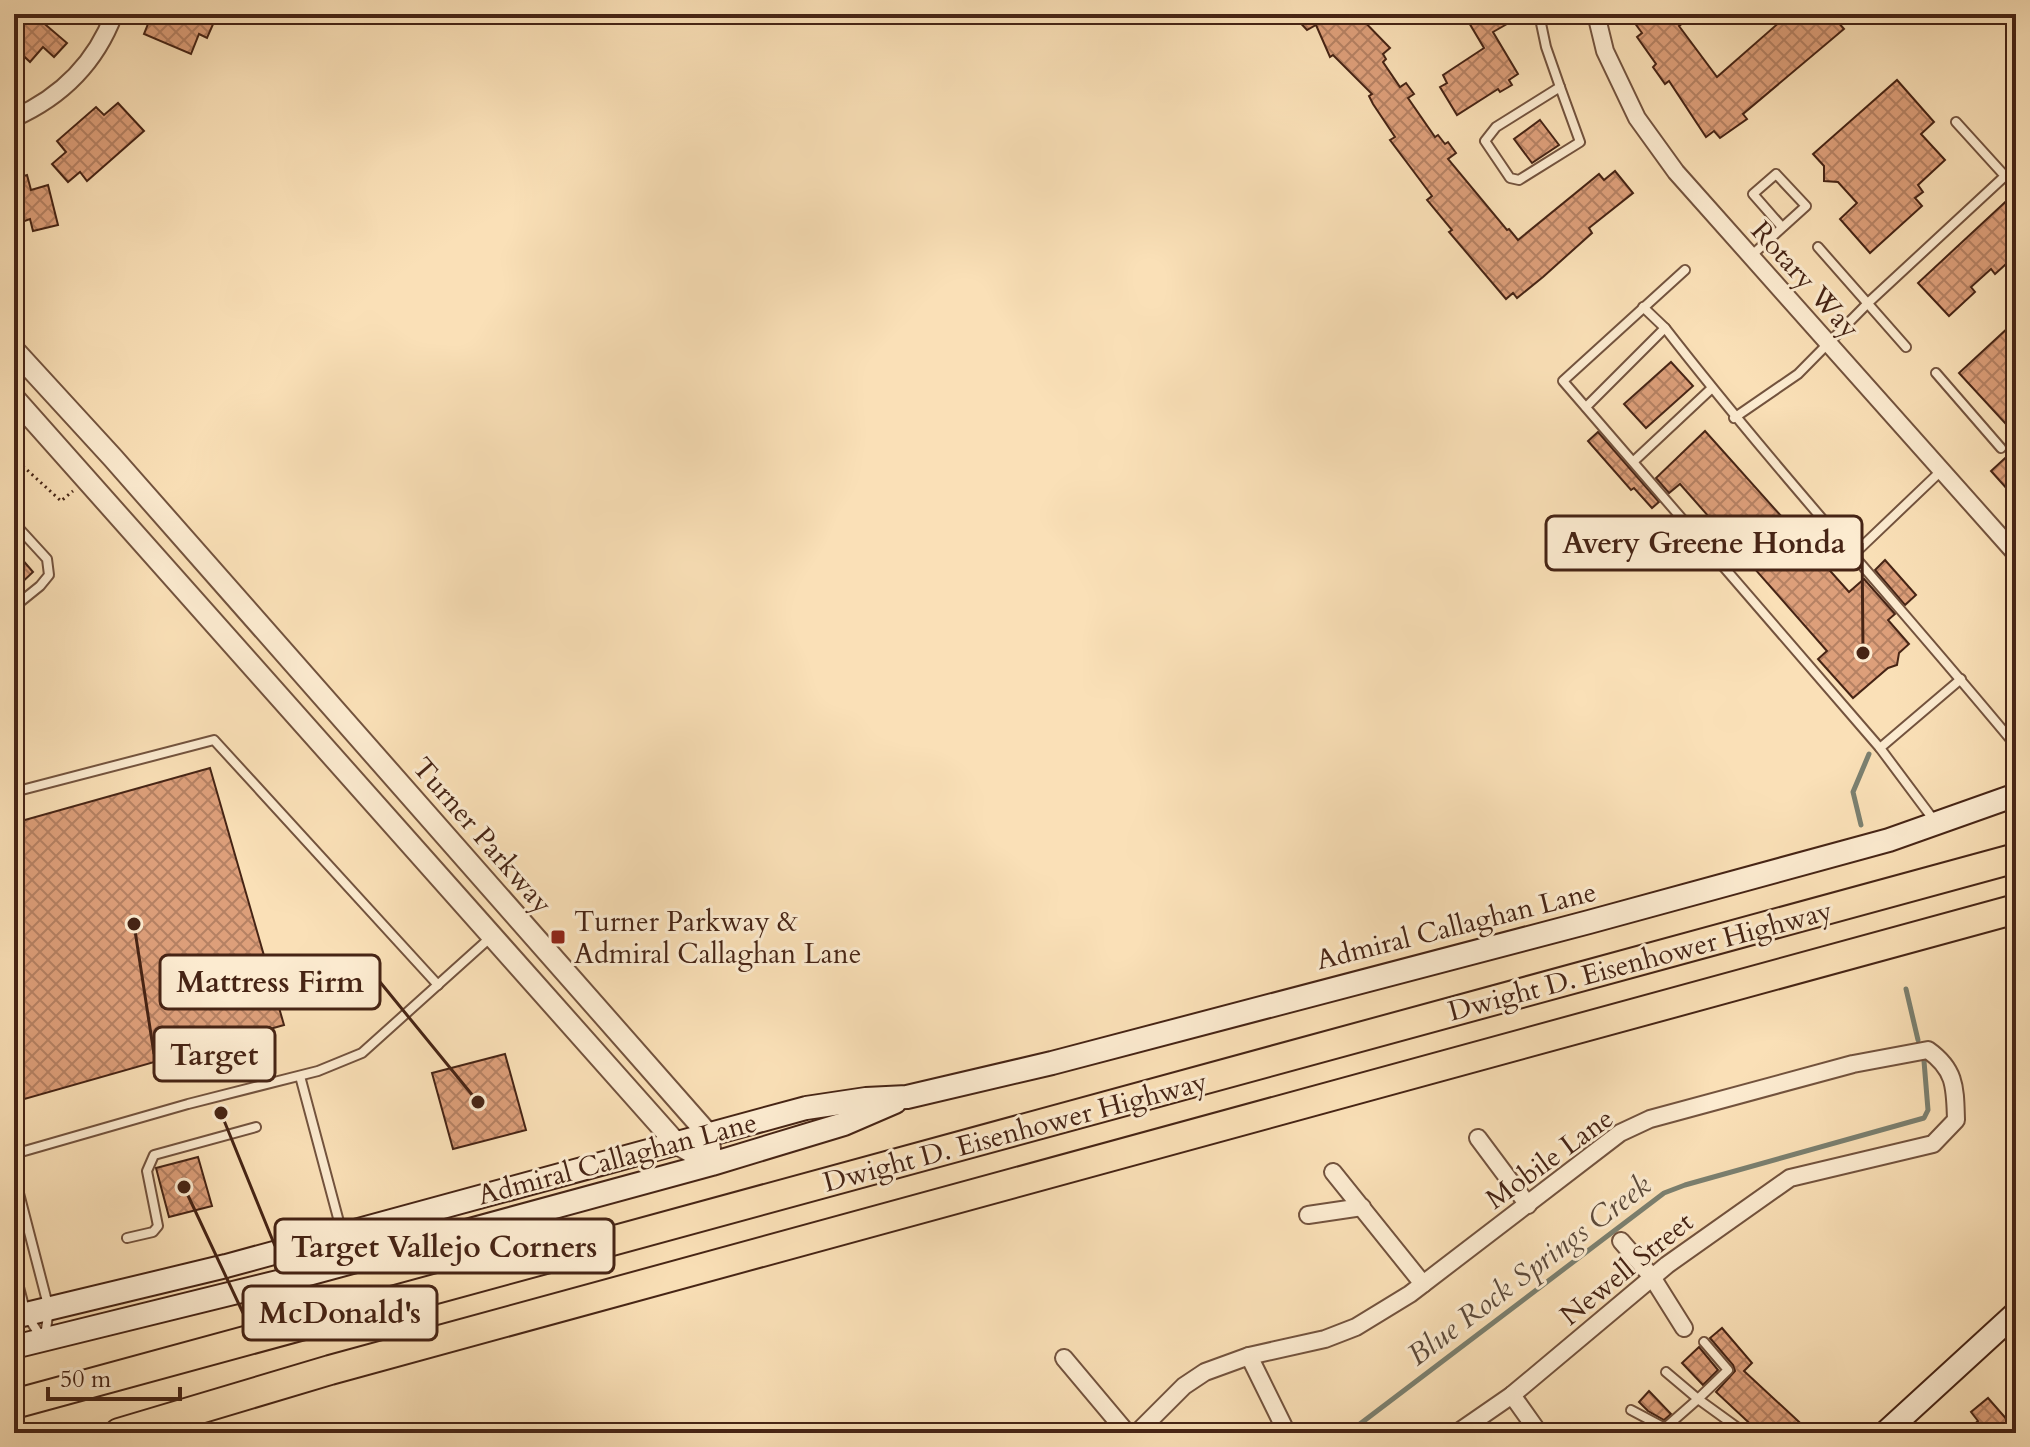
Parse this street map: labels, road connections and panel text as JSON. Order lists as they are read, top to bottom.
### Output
{
  "streets": {
    "highway": ["Dwight D. Eisenhower Highway"],
    "main road": ["Admiral Callaghan Lane"],
    "street": [
      "Rotary Way",
      "Turner Parkway",
      "Mobile Lane",
      "Newell Street"
    ]
  },
  "crossings": [
    ["Turner Parkway", "Admiral Callaghan Lane"],
    ["Mobile Lane", "Newell Street"]
  ],
  "water": ["Blue Rock Springs Creek"],
  "places": {
    "other": [
      "Avery Greene Honda",
      "Target",
      "Mattress Firm",
      "Target Vallejo Corners",
      "McDonald's"
    ],
    "transit": ["Turner Parkway & Admiral Callaghan Lane"]
  },
  "scale_bar": "50 m"
}
